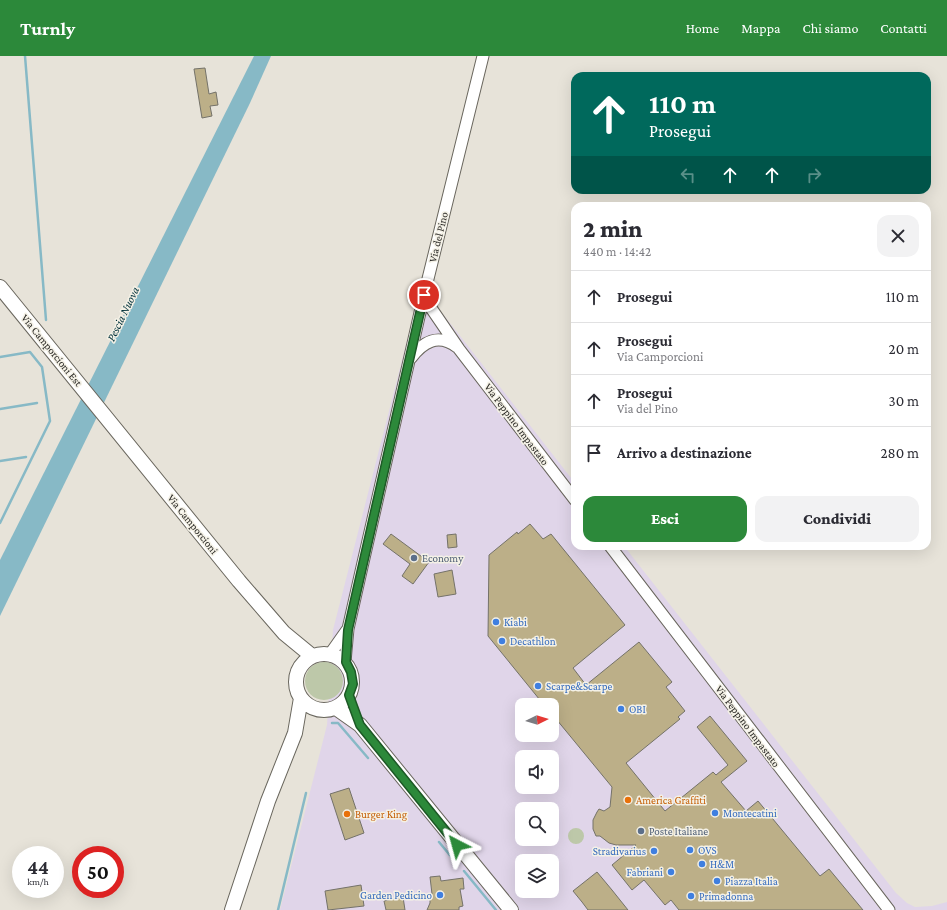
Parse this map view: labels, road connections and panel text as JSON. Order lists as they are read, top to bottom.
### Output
{
  "streets": {
    "main road": ["Via Camporcioni Est", "Via Camporcioni"],
    "street": ["Via del Pino", "Via Peppino Impastato"]
  },
  "crossings": [
    ["Via del Pino", "Via Peppino Impastato"],
    ["Via Camporcioni Est", "Via Camporcioni"]
  ],
  "water": ["Pescia Nuova"],
  "places": [
    "Economy",
    "Kiabi",
    "Decathlon",
    "Scarpe&Scarpe",
    "OBI",
    "America Graffiti",
    "Montecatini",
    "Burger King",
    "Poste Italiane",
    "OVS",
    "Stradivarius",
    "H&M",
    "Fabriani",
    "Piazza Italia",
    "Garden Pedicino",
    "Primadonna"
  ],
  "north": "right",
  "page": {
    "header": "Turnly",
    "nav": [
      "Home",
      "Mappa",
      "Chi siamo",
      "Contatti"
    ],
    "turn": ["110 m", "Prosegui"],
    "heading": ["2 min", "440 m · 14:42"],
    "list": [
      {
        "name": "Prosegui",
        "value": "110 m"
      },
      {
        "name": "Prosegui",
        "note": "Via Camporcioni",
        "value": "20 m"
      },
      {
        "name": "Prosegui",
        "note": "Via del Pino",
        "value": "30 m"
      },
      {
        "name": "Arrivo a destinazione",
        "value": "280 m"
      }
    ],
    "buttons": ["Esci", "Condividi"],
    "speed": "44 km/h",
    "limit": "50"
  }
}
